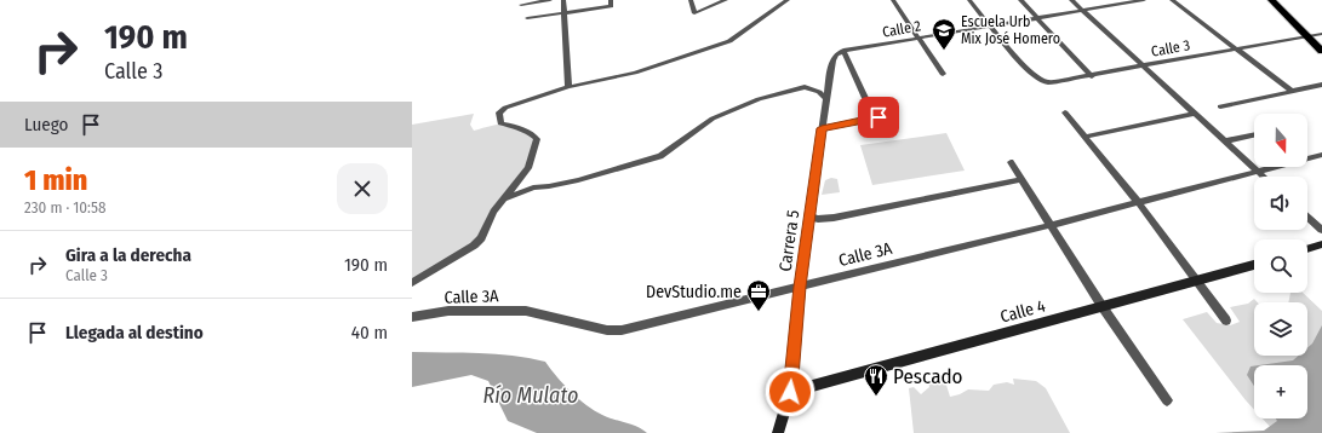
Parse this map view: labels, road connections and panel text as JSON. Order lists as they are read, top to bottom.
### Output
{
  "streets": {
    "main road": ["Carrera 5", "Calle 4"],
    "street": ["Calle 2", "Calle 3", "Calle 3A"]
  },
  "crossings": [
    ["Calle 2", "Calle 3"],
    ["Calle 2", "Carrera 5"],
    ["Carrera 5", "Calle 3A"],
    ["Carrera 5", "Calle 4"]
  ],
  "water": ["Río Mulato"],
  "places": {
    "school or university": ["Escuela Urb Mix José Homero"],
    "office": ["DevStudio.me"],
    "restaurant": ["Pescado"]
  },
  "north": "bottom",
  "page": {
    "turn": ["190 m", "Calle 3"],
    "then": "Luego",
    "map_buttons": "+",
    "heading": ["1 min", "230 m · 10:58"],
    "list": [
      {
        "name": "Gira a la derecha",
        "note": "Calle 3",
        "value": "190 m"
      },
      {
        "name": "Llegada al destino",
        "value": "40 m"
      }
    ]
  }
}
